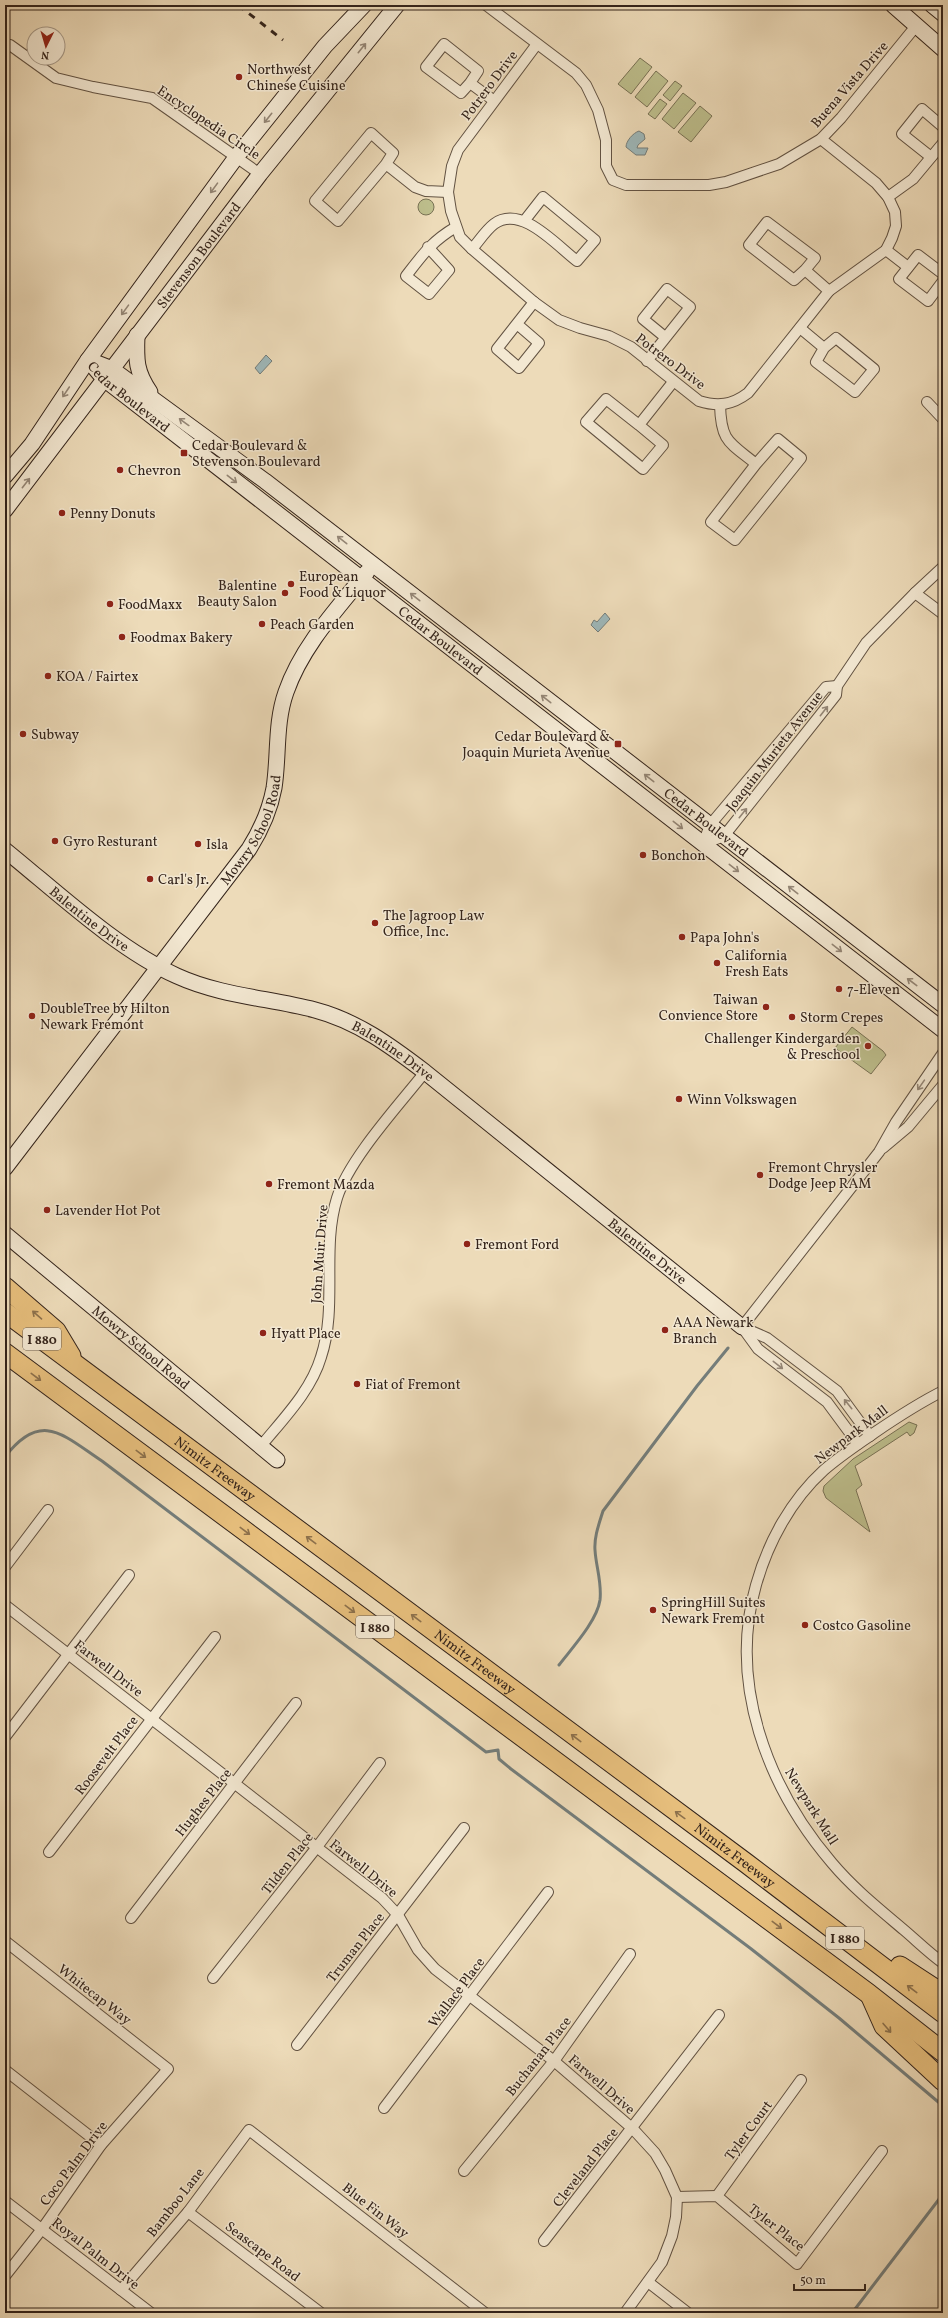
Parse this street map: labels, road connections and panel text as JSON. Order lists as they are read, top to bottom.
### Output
{
  "streets": {
    "highway": ["I 880", "Nimitz Freeway"],
    "main road": [
      "Stevenson Boulevard",
      "Cedar Boulevard",
      "Mowry School Road",
      "Balentine Drive"
    ],
    "street": [
      "Buena Vista Drive",
      "Potrero Drive",
      "Encyclopedia Circle",
      "Joaquin Murieta Avenue",
      "John Muir Drive",
      "Newpark Mall",
      "Farwell Drive",
      "Roosevelt Place",
      "Hughes Place",
      "Tilden Place",
      "Truman Place",
      "Wallace Place",
      "Whitecap Way",
      "Buchanan Place",
      "Tyler Court",
      "Coco Palm Drive",
      "Cleveland Place",
      "Bamboo Lane",
      "Blue Fin Way",
      "Tyler Place",
      "Seascape Road",
      "Royal Palm Drive"
    ]
  },
  "crossings": [
    ["Buena Vista Drive", "Potrero Drive"],
    ["Encyclopedia Circle", "Stevenson Boulevard"],
    ["Stevenson Boulevard", "Cedar Boulevard"],
    ["Cedar Boulevard", "Joaquin Murieta Avenue"],
    ["Cedar Boulevard", "Mowry School Road"],
    ["Mowry School Road", "Balentine Drive"],
    ["Mowry School Road", "John Muir Drive"],
    ["Balentine Drive", "John Muir Drive"],
    ["Balentine Drive", "Newpark Mall"],
    ["Farwell Drive", "Roosevelt Place"],
    ["Farwell Drive", "Hughes Place"],
    ["Farwell Drive", "Tilden Place"],
    ["Farwell Drive", "Truman Place"],
    ["Farwell Drive", "Wallace Place"],
    ["Farwell Drive", "Buchanan Place"],
    ["Farwell Drive", "Cleveland Place"],
    ["Whitecap Way", "Coco Palm Drive"],
    ["Tyler Court", "Tyler Place"],
    ["Coco Palm Drive", "Royal Palm Drive"],
    ["Bamboo Lane", "Blue Fin Way"],
    ["Bamboo Lane", "Seascape Road"],
    ["Bamboo Lane", "Royal Palm Drive"]
  ],
  "places": {
    "other": [
      "Northwest Chinese Cuisine",
      "Chevron",
      "Penny Donuts",
      "European Food & Liquor",
      "Balentine Beauty Salon",
      "FoodMaxx",
      "Peach Garden",
      "Foodmax Bakery",
      "KOA / Fairtex",
      "Subway",
      "Gyro Resturant",
      "Isla",
      "Bonchon",
      "Carl's Jr.",
      "The Jagroop Law Office, Inc.",
      "Papa John's",
      "California Fresh Eats",
      "7-Eleven",
      "Taiwan Convience Store",
      "DoubleTree by Hilton Newark Fremont",
      "Storm Crepes",
      "Challenger Kindergarden & Preschool",
      "Winn Volkswagen",
      "Fremont Chrysler Dodge Jeep RAM",
      "Fremont Mazda",
      "Lavender Hot Pot",
      "Fremont Ford",
      "AAA Newark Branch",
      "Hyatt Place",
      "Fiat of Fremont",
      "SpringHill Suites Newark Fremont",
      "Costco Gasoline"
    ],
    "transit": ["Cedar Boulevard & Stevenson Boulevard", "Cedar Boulevard & Joaquin Murieta Avenue"]
  },
  "scale_bar": "50 m",
  "north": "bottom"
}
